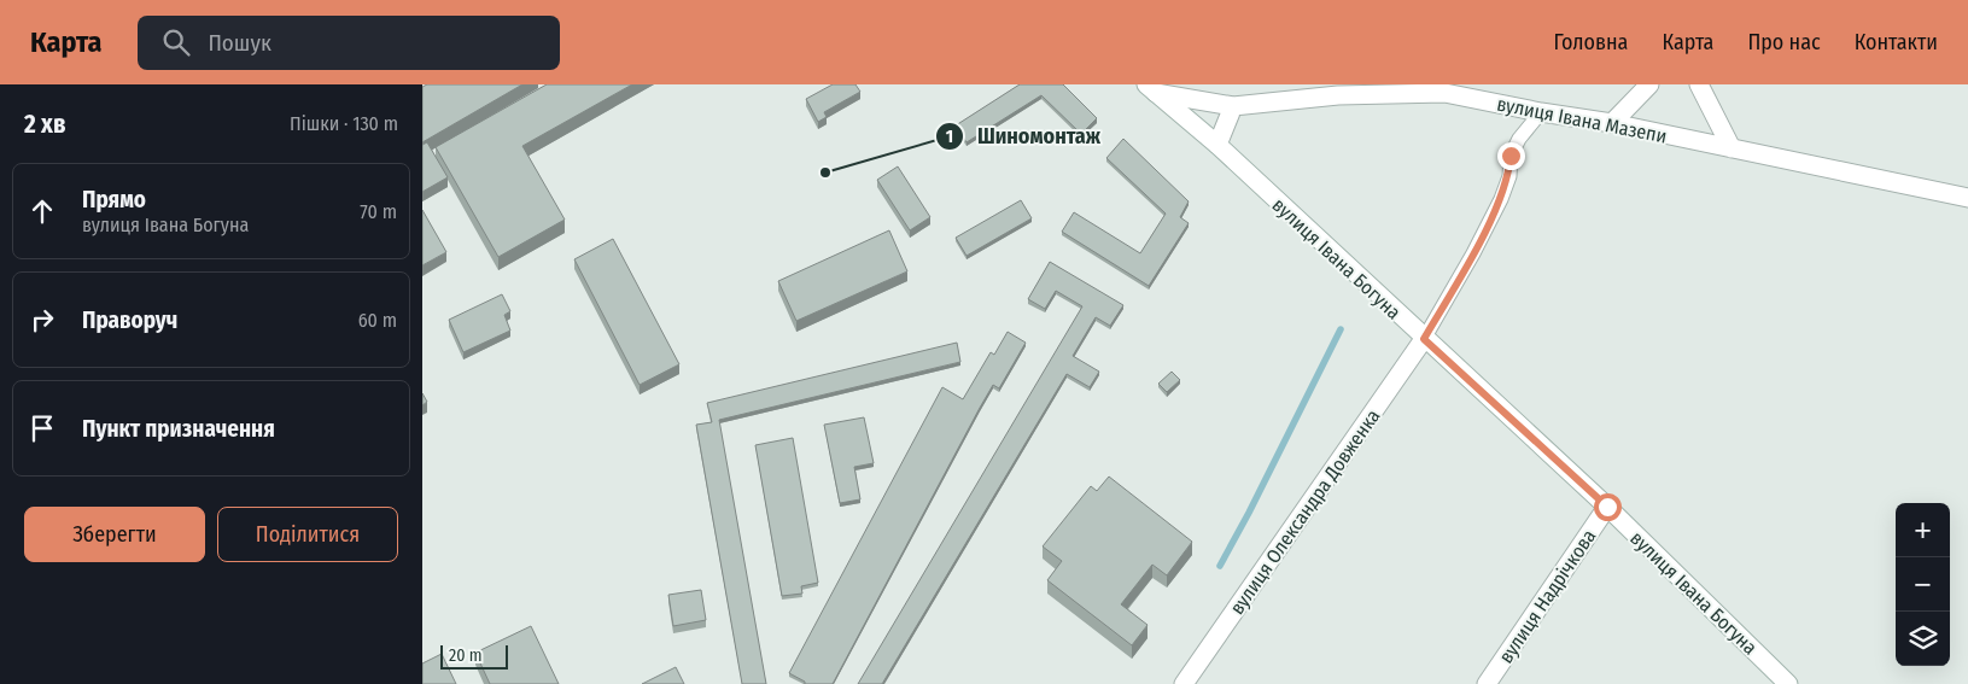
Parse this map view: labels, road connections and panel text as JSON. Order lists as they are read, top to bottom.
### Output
{
  "streets": {
    "street": [
      "вулиця Івана Мазепи",
      "вулиця Івана Богуна",
      "вулиця Олександра Довженка",
      "вулиця Надрічкова"
    ]
  },
  "crossings": [
    ["вулиця Івана Мазепи", "вулиця Івана Богуна"],
    ["вулиця Івана Богуна", "вулиця Олександра Довженка"],
    ["вулиця Івана Богуна", "вулиця Надрічкова"]
  ],
  "places": ["Шиномонтаж"],
  "scale_bar": "20 m",
  "page": {
    "header": "Карта",
    "search": "Пошук",
    "nav": [
      "Головна",
      "Карта",
      "Про нас",
      "Контакти"
    ],
    "heading": ["2 хв", "Пішки · 130 m"],
    "list": [
      ["Прямо", "вулиця Івана Богуна", "70 m"],
      ["Праворуч", "60 m"],
      "Пункт призначення"
    ],
    "buttons": ["Зберегти", "Поділитися"],
    "map_buttons": ["+", "−"],
    "scale": "20 m"
  }
}
